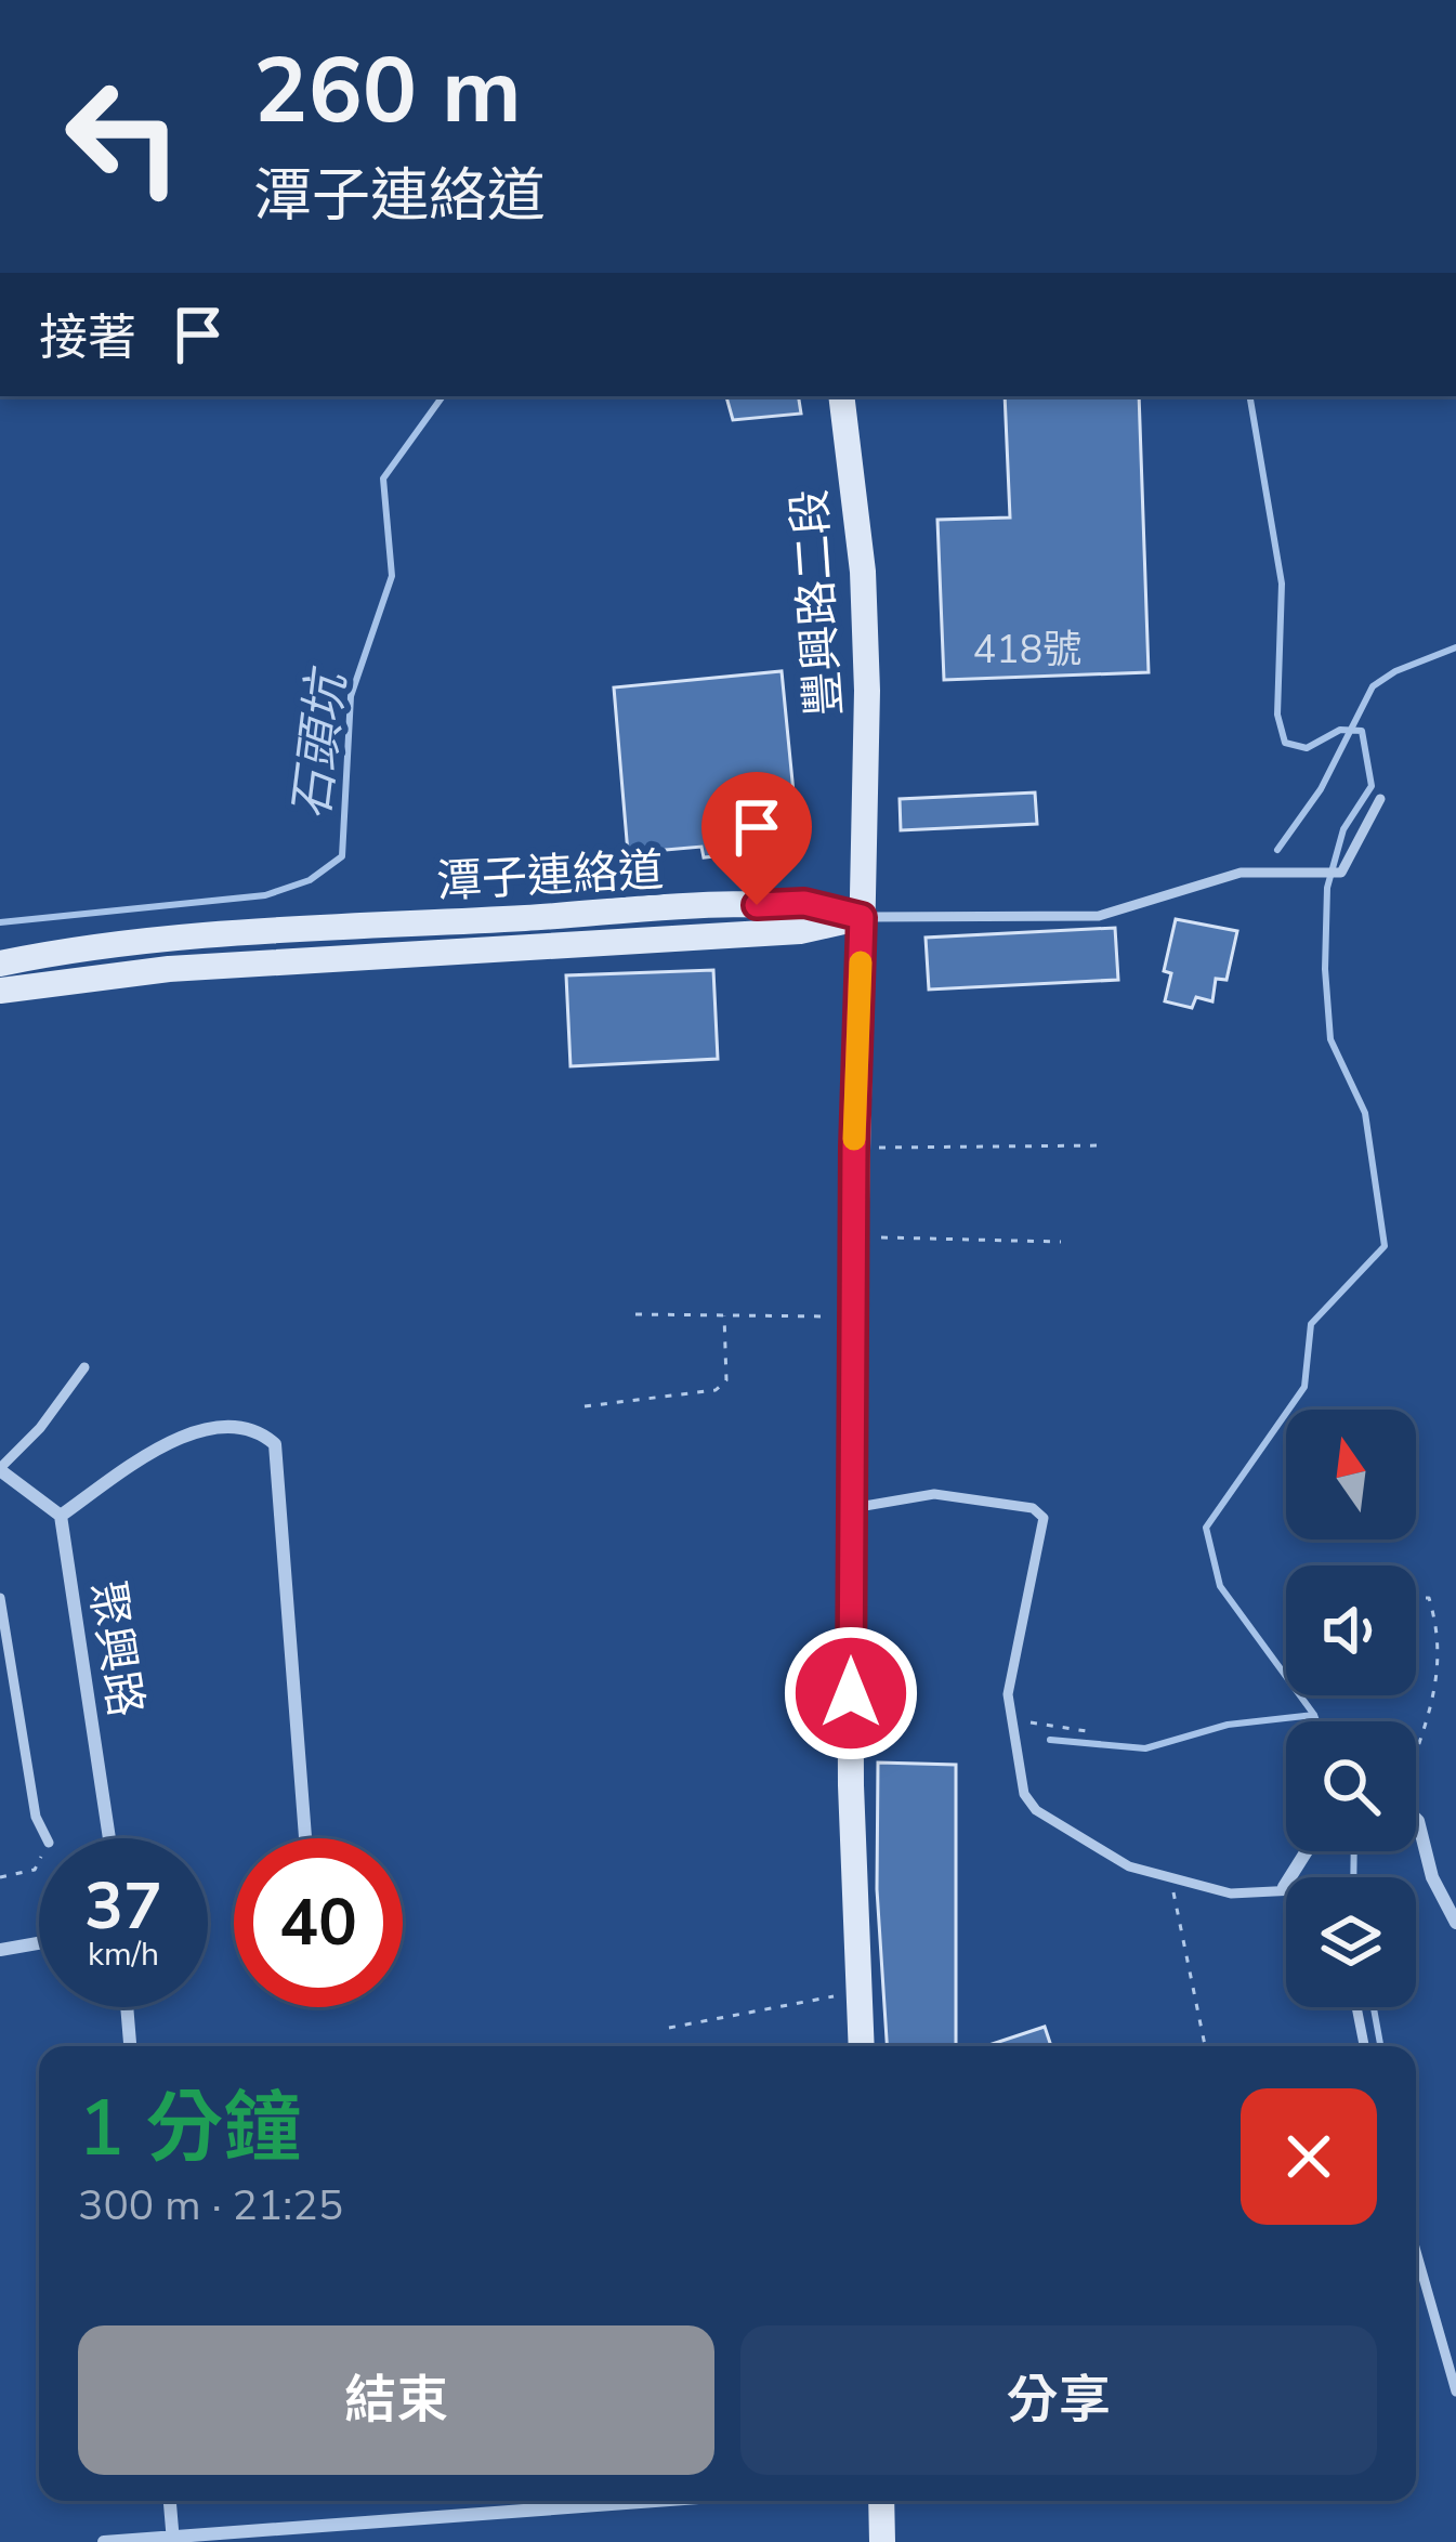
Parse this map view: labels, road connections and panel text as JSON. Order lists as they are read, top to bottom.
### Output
{
  "streets": {
    "street": ["豐興路二段", "潭子連絡道", "聚興路"]
  },
  "crossings": [
    ["豐興路二段", "潭子連絡道"]
  ],
  "water": ["石頭坑"],
  "house_numbers": ["418號"],
  "north": "top",
  "page": {
    "turn": ["260 m", "潭子連絡道"],
    "then": "接著",
    "speed": "37 km/h",
    "limit": "40",
    "heading": ["1 分鐘", "300 m · 21:25"],
    "buttons": ["結束", "分享"]
  }
}
